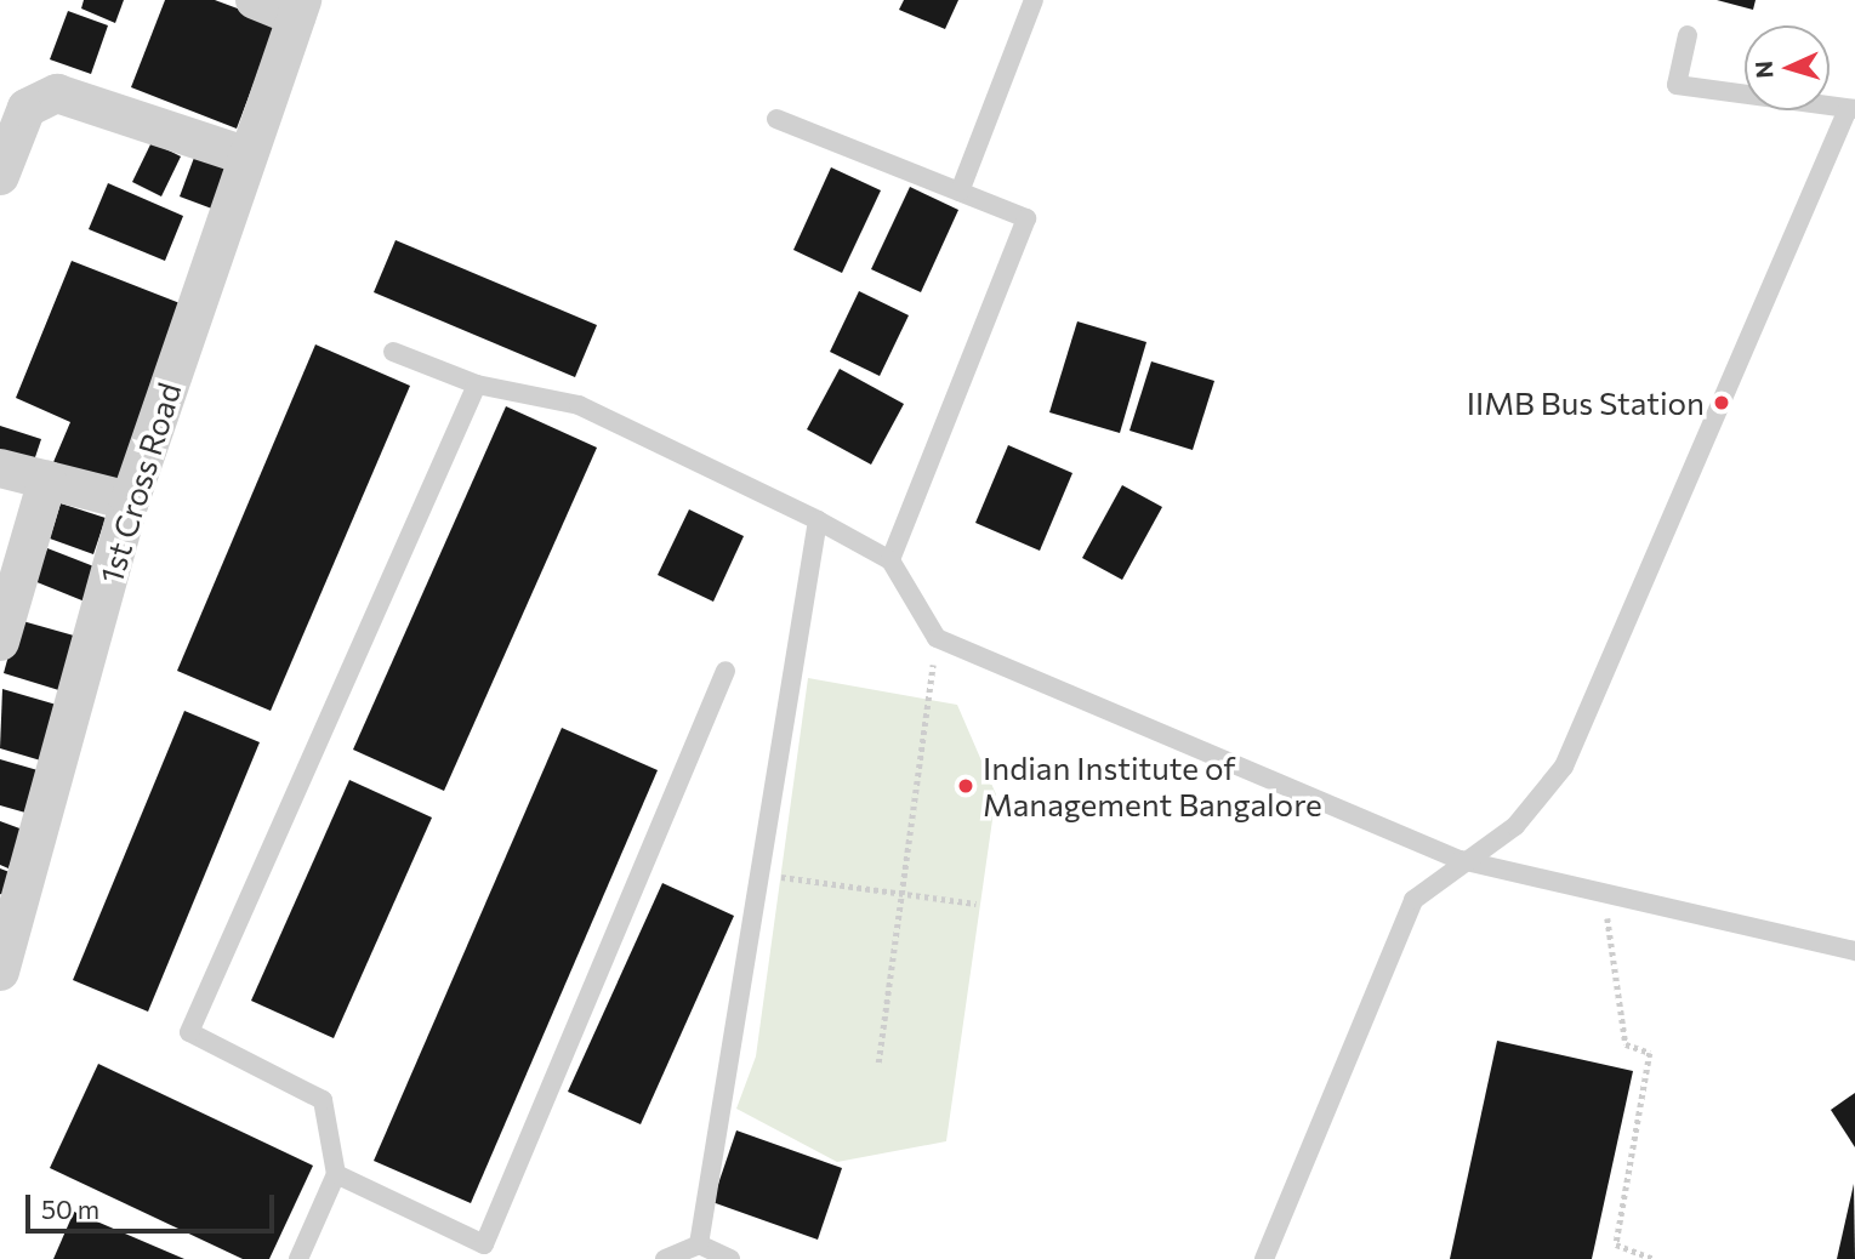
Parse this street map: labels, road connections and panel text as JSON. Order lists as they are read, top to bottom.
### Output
{
  "streets": {
    "street": ["1st Cross Road"]
  },
  "places": ["IIMB Bus Station", "Indian Institute of Management Bangalore"],
  "scale_bar": "50 m",
  "north": "left"
}
